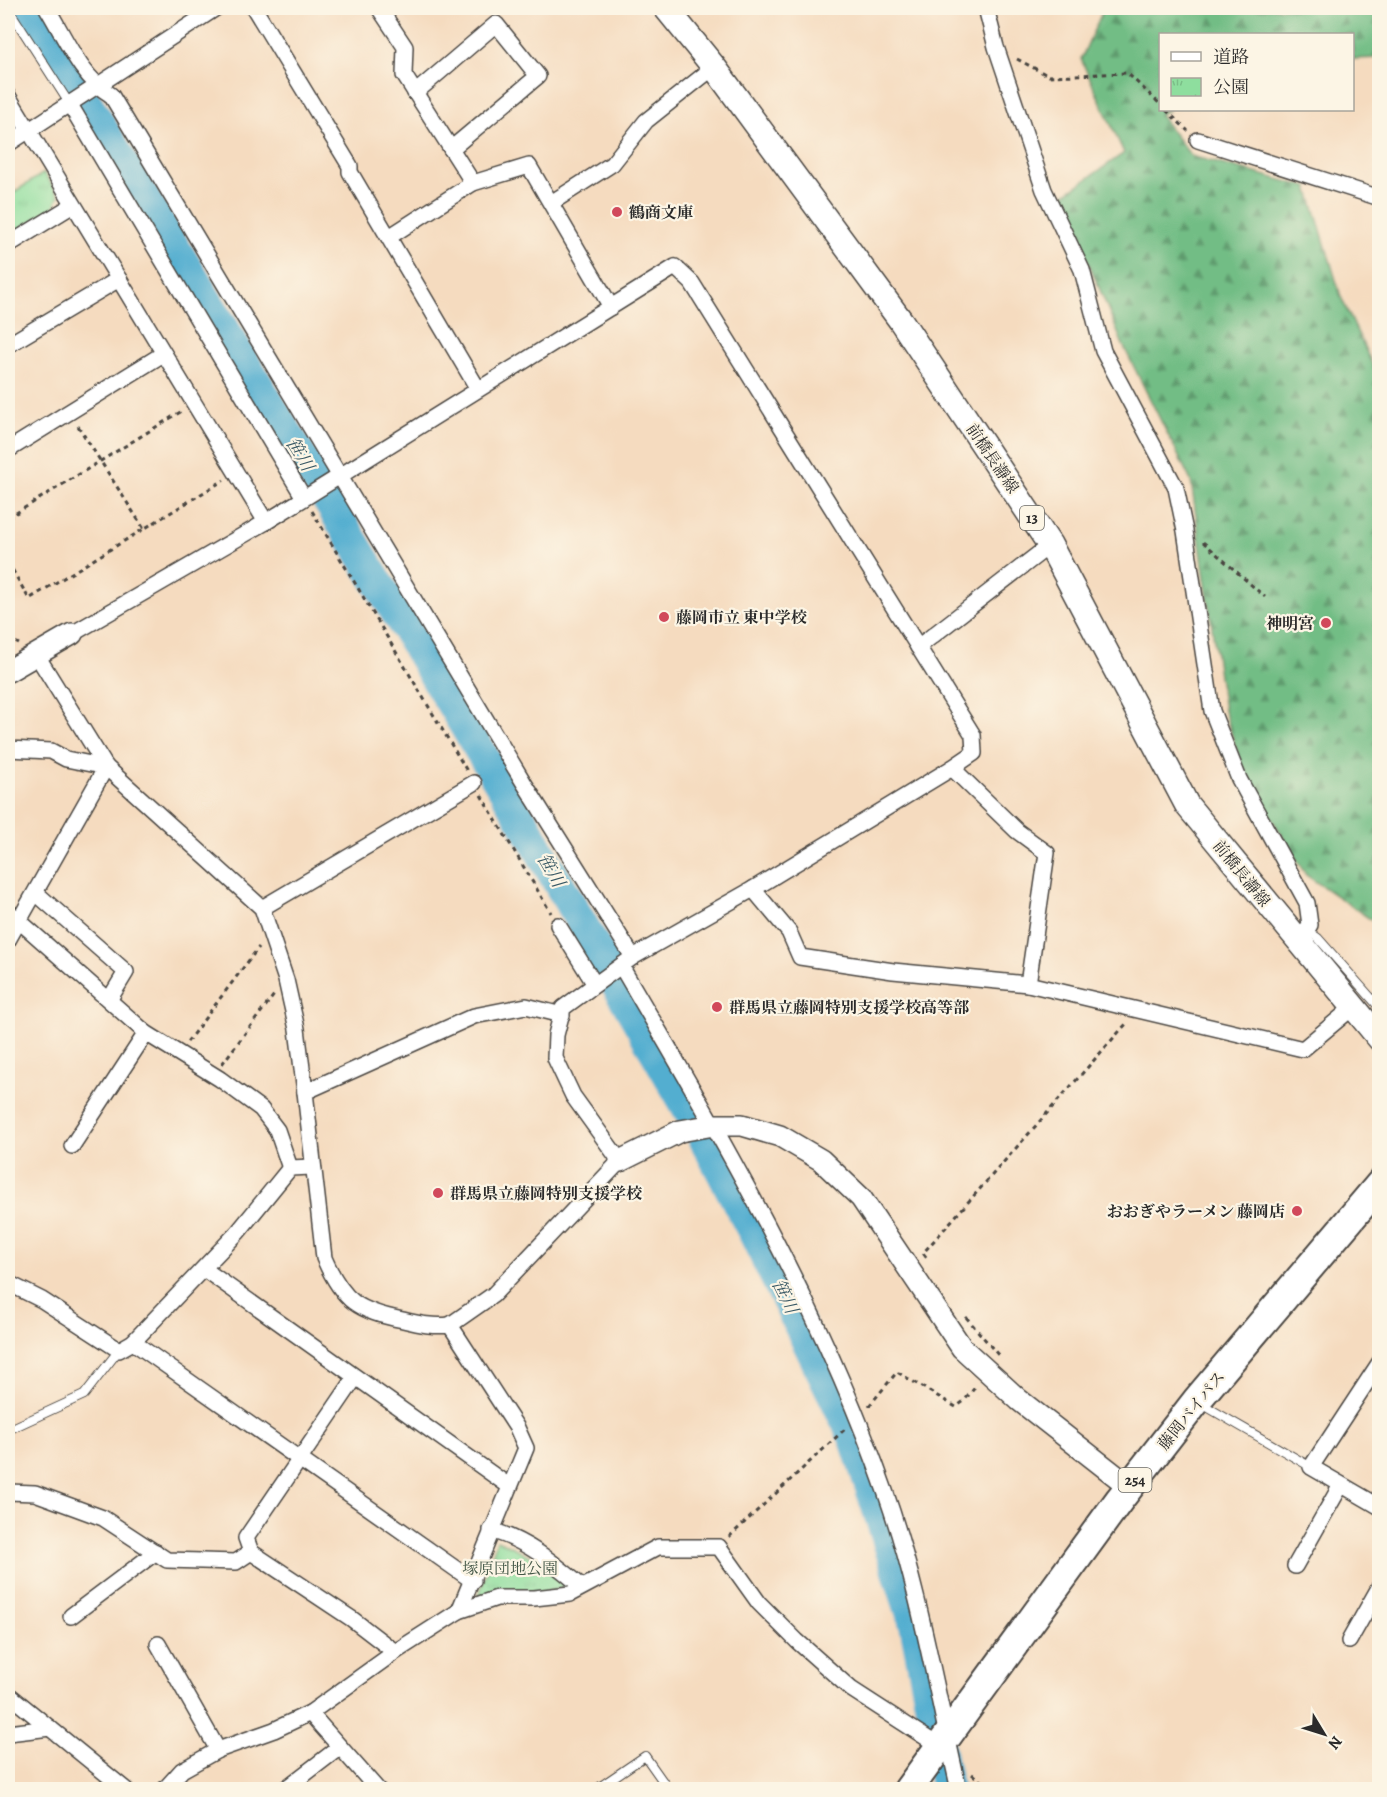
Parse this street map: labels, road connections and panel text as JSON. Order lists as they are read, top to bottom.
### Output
{
  "streets": {
    "highway": ["藤岡バイパス", "254"],
    "main road": ["前橋長瀞線", "13"]
  },
  "water": ["笹川"],
  "parks": ["塚原団地公園"],
  "places": [
    "鶴商文庫",
    "藤岡市立 東中学校",
    "神明宮",
    "群馬県立藤岡特別支援学校高等部",
    "群馬県立藤岡特別支援学校",
    "おおぎやラーメン 藤岡店"
  ],
  "legend": ["道路", "公園"],
  "north": "bottom right"
}
